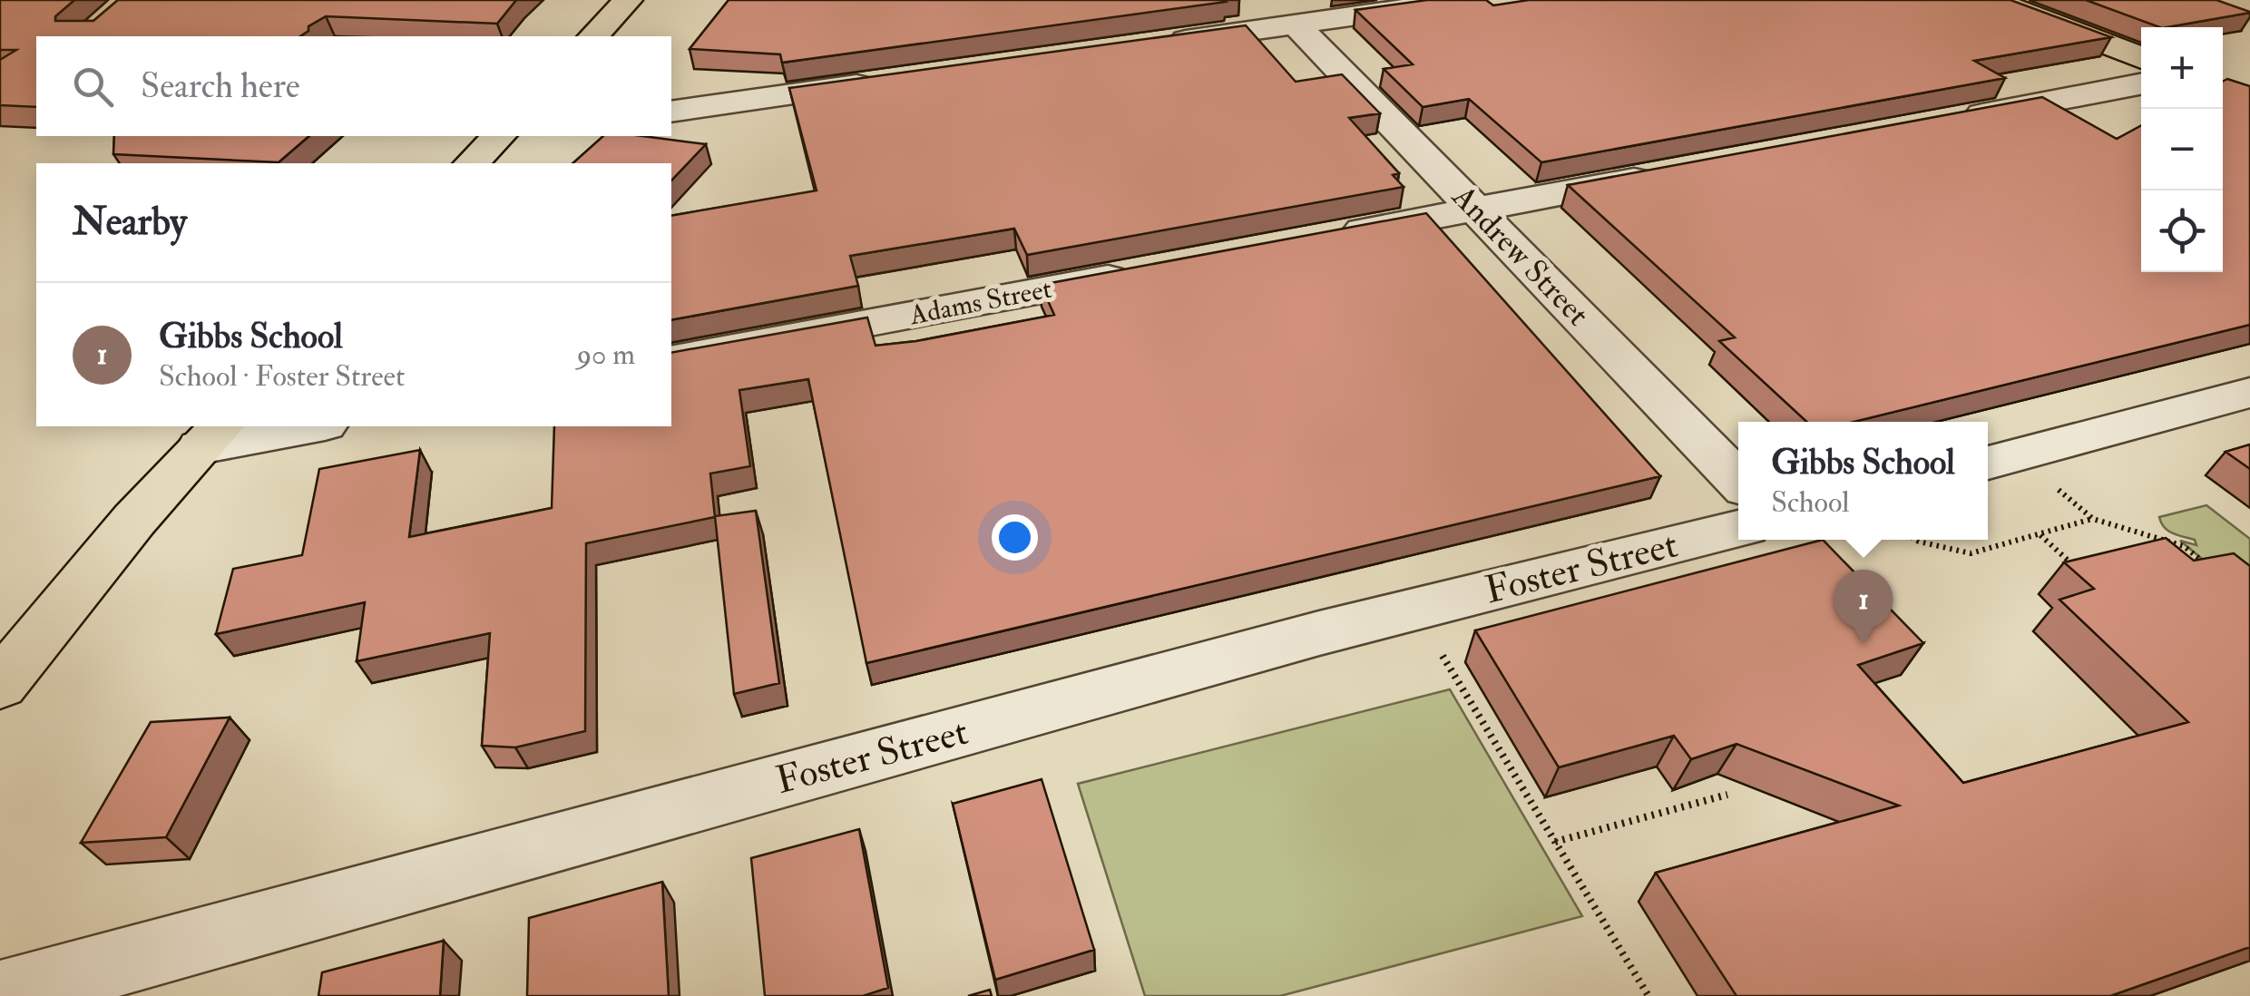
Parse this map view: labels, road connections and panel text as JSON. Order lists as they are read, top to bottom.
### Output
{
  "streets": {
    "street": ["Andrew Street", "Adams Street", "Foster Street"]
  },
  "page": {
    "map_buttons": ["+", "−"],
    "search": "Search here",
    "heading": "Nearby",
    "list": [
      {
        "mark": "1",
        "name": "Gibbs School",
        "note": "School · Foster Street",
        "value": "90 m"
      }
    ],
    "popup": ["Gibbs School", "School"],
    "pins": "1"
  }
}
